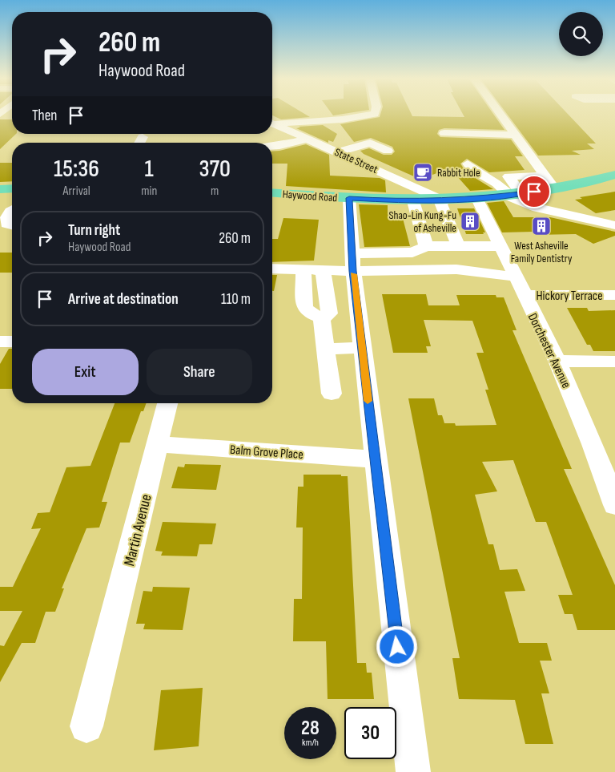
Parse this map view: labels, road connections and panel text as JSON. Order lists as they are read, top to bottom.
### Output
{
  "streets": {
    "main road": ["Haywood Road"],
    "street": [
      "State Street",
      "Hickory Terrace",
      "Dorchester Avenue",
      "Balm Grove Place",
      "Martin Avenue"
    ]
  },
  "crossings": [
    ["State Street", "Haywood Road"],
    ["Haywood Road", "Dorchester Avenue"],
    ["Hickory Terrace", "Dorchester Avenue"],
    ["Balm Grove Place", "Martin Avenue"]
  ],
  "places": {
    "cafe": ["Rabbit Hole"],
    "building": ["Shao-Lin Kung-Fu of Asheville", "West Asheville Family Dentistry"]
  },
  "page": {
    "turn": ["260 m", "Haywood Road"],
    "then": "Then",
    "eta": [
      "15:36",
      "Arrival",
      "1",
      "min",
      "370",
      "m"
    ],
    "list": [
      {
        "name": "Turn right",
        "note": "Haywood Road",
        "value": "260 m"
      },
      {
        "name": "Arrive at destination",
        "value": "110 m"
      }
    ],
    "buttons": ["Exit", "Share"],
    "speed": "28 km/h",
    "limit": "30"
  }
}
